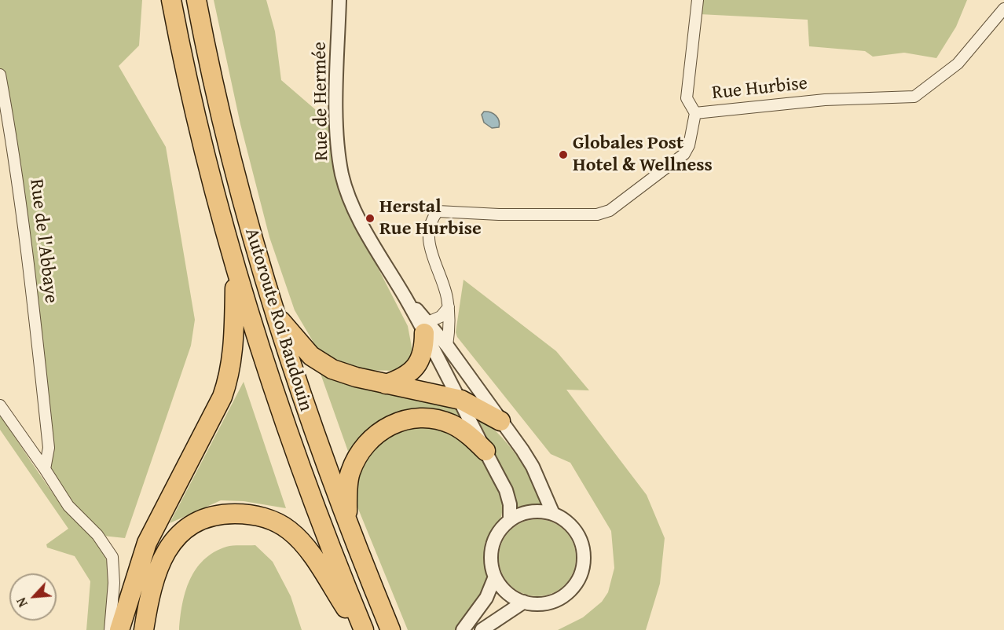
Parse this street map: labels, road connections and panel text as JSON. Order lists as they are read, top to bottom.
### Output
{
  "streets": {
    "highway": ["Autoroute Roi Baudouin"],
    "street": ["Rue Hurbise", "Rue de Hermée", "Rue de l'Abbaye"]
  },
  "crossings": [
    ["Rue Hurbise", "Rue de Hermée"]
  ],
  "places": ["Globales Post Hotel & Wellness", "Herstal Rue Hurbise"],
  "north": "bottom left"
}
